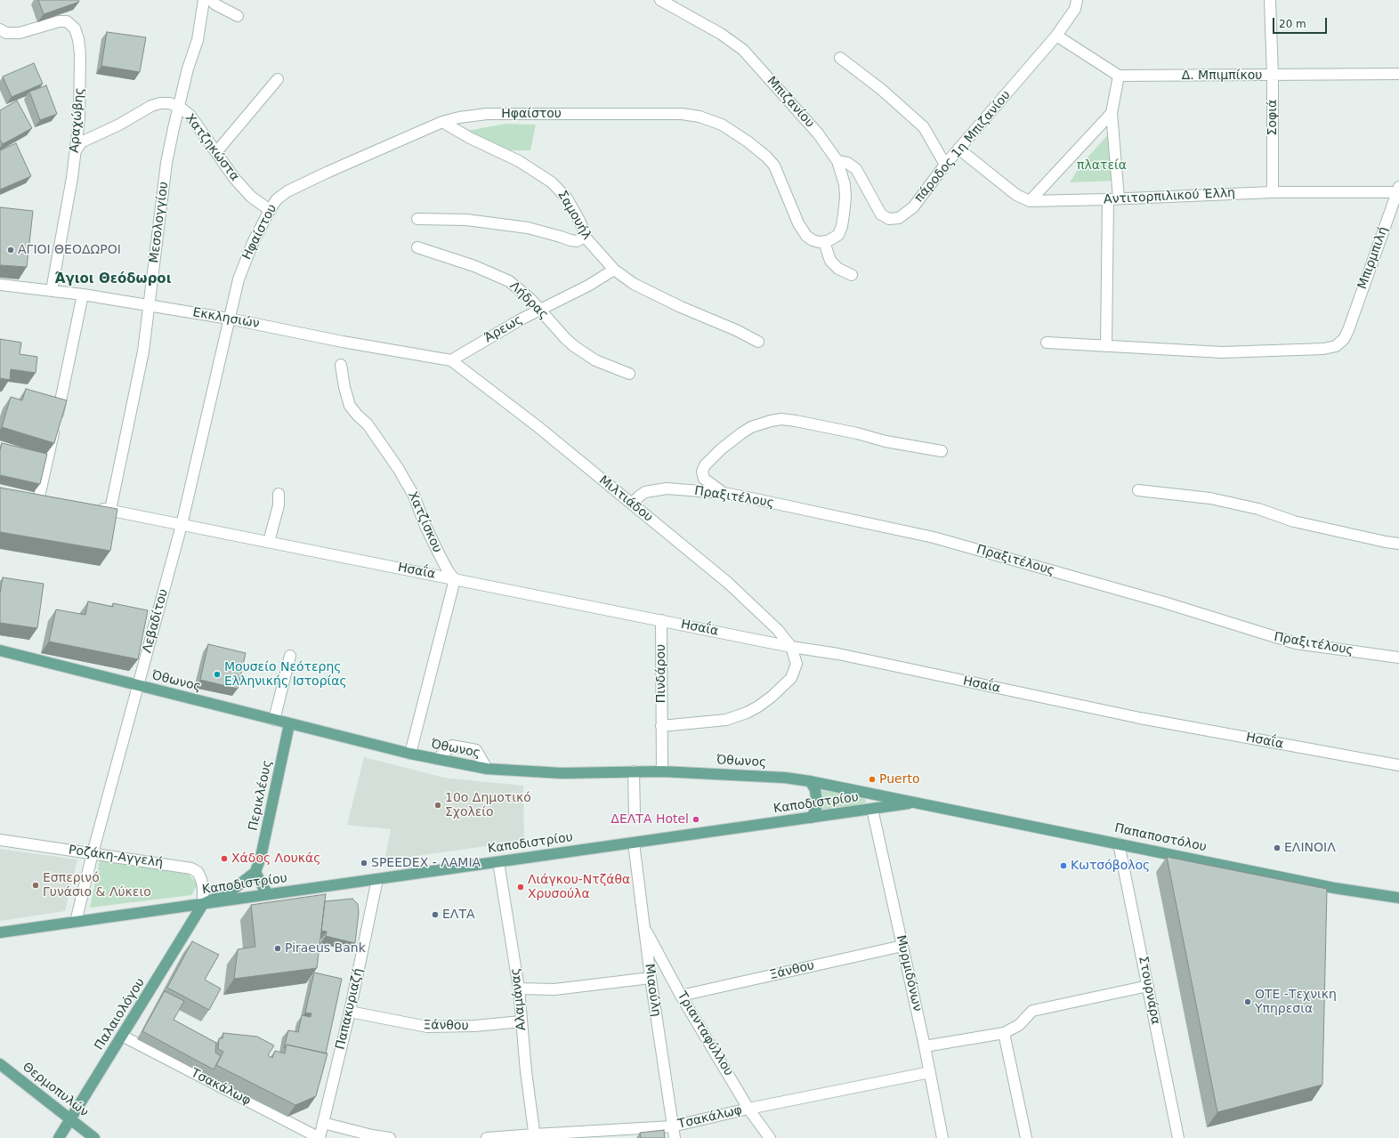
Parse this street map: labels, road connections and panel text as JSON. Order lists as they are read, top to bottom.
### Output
{
  "streets": {
    "main road": [
      "Όθωνος",
      "Περικλέους",
      "Καποδιστρίου",
      "Παπαποστόλου",
      "Παλαιολόγου",
      "Θερμοπυλών"
    ],
    "street": [
      "Δ. Μπιμπίκου",
      "Μπιζανίου",
      "Ηφαίστου",
      "Σοφιά",
      "Αραχώβης",
      "πάροδος 1η Μπιζανίου",
      "Χατζηκώστα",
      "Αντιτορπιλικού Έλλη",
      "Σαμουήλ",
      "Μεσολογγίου",
      "Μπιρμπιλή",
      "Λήδρας",
      "Εκκλησιών",
      "Άρεως",
      "Πραξιτέλους",
      "Μιλτιάδου",
      "Χατζίσκου",
      "Ησαΐα",
      "Λεβαδίτου",
      "Πινδάρου",
      "Ροζάκη-Αγγελή",
      "Ξάνθου",
      "Μυρμιδόνων",
      "Μιαούλη",
      "Στουρνάρα",
      "Αλαμάνας",
      "Παπακυριαζή",
      "Τριανταφύλλου",
      "Τσακάλωφ"
    ]
  },
  "crossings": [
    ["Δ. Μπιμπίκου", "Σοφιά"],
    ["Μπιζανίου", "Ηφαίστου"],
    ["Μπιζανίου", "πάροδος 1η Μπιζανίου"],
    ["Ηφαίστου", "Χατζηκώστα"],
    ["Ηφαίστου", "Σαμουήλ"],
    ["Ηφαίστου", "Εκκλησιών"],
    ["Ηφαίστου", "Λεβαδίτου"],
    ["Σοφιά", "Αντιτορπιλικού Έλλη"],
    ["Αραχώβης", "Χατζηκώστα"],
    ["Αραχώβης", "Εκκλησιών"],
    ["πάροδος 1η Μπιζανίου", "Αντιτορπιλικού Έλλη"],
    ["Χατζηκώστα", "Μεσολογγίου"],
    ["Αντιτορπιλικού Έλλη", "Μπιρμπιλή"],
    ["Σαμουήλ", "Άρεως"],
    ["Μεσολογγίου", "Εκκλησιών"],
    ["Μεσολογγίου", "Ησαΐα"],
    ["Λήδρας", "Άρεως"],
    ["Εκκλησιών", "Άρεως"],
    ["Εκκλησιών", "Μιλτιάδου"],
    ["Εκκλησιών", "Λεβαδίτου"],
    ["Άρεως", "Μιλτιάδου"],
    ["Πραξιτέλους", "Μιλτιάδου"],
    ["Μιλτιάδου", "Ησαΐα"],
    ["Χατζίσκου", "Ησαΐα"],
    ["Ησαΐα", "Λεβαδίτου"],
    ["Ησαΐα", "Πινδάρου"],
    ["Λεβαδίτου", "Όθωνος"],
    ["Λεβαδίτου", "Καποδιστρίου"],
    ["Λεβαδίτου", "Ροζάκη-Αγγελή"],
    ["Πινδάρου", "Όθωνος"],
    ["Όθωνος", "Περικλέους"],
    ["Όθωνος", "Καποδιστρίου"],
    ["Όθωνος", "Παπαποστόλου"],
    ["Καποδιστρίου", "Παπαποστόλου"],
    ["Καποδιστρίου", "Ροζάκη-Αγγελή"],
    ["Καποδιστρίου", "Μυρμιδόνων"],
    ["Καποδιστρίου", "Μιαούλη"],
    ["Καποδιστρίου", "Αλαμάνας"],
    ["Καποδιστρίου", "Παπακυριαζή"],
    ["Καποδιστρίου", "Παλαιολόγου"],
    ["Παπαποστόλου", "Στουρνάρα"],
    ["Ροζάκη-Αγγελή", "Παλαιολόγου"],
    ["Ξάνθου", "Μυρμιδόνων"],
    ["Ξάνθου", "Αλαμάνας"],
    ["Ξάνθου", "Παπακυριαζή"],
    ["Ξάνθου", "Τριανταφύλλου"],
    ["Μυρμιδόνων", "Τσακάλωφ"],
    ["Μιαούλη", "Τριανταφύλλου"],
    ["Μιαούλη", "Τσακάλωφ"],
    ["Αλαμάνας", "Τσακάλωφ"],
    ["Παπακυριαζή", "Τσακάλωφ"],
    ["Παλαιολόγου", "Τσακάλωφ"],
    ["Παλαιολόγου", "Θερμοπυλών"],
    ["Τριανταφύλλου", "Τσακάλωφ"]
  ],
  "districts": ["Άγιοι Θεόδωροι"],
  "parks": ["πλατεία"],
  "places": [
    "ΑΓΙΟΙ ΘΕΟΔΩΡΟΙ",
    "Μουσείο Νεότερης Ελληνικής Ιστορίας",
    "Puerto",
    "10ο Δημοτικό Σχολείο",
    "ΔΕΛΤΑ Hotel",
    "ΕΛΙΝΟΙΛ",
    "Χάδος Λουκάς",
    "SPEEDEX - ΛΑΜΙΑ",
    "Κωτσόβολος",
    "Εσπερινό Γυνάσιο & Λύκειο",
    "Λιάγκου-Ντζάθα Χρυσούλα",
    "ΕΛΤΑ",
    "Piraeus Bank",
    "ΟΤΕ -Τεχνικη Υπηρεσια"
  ],
  "scale_bar": "20 m"
}
